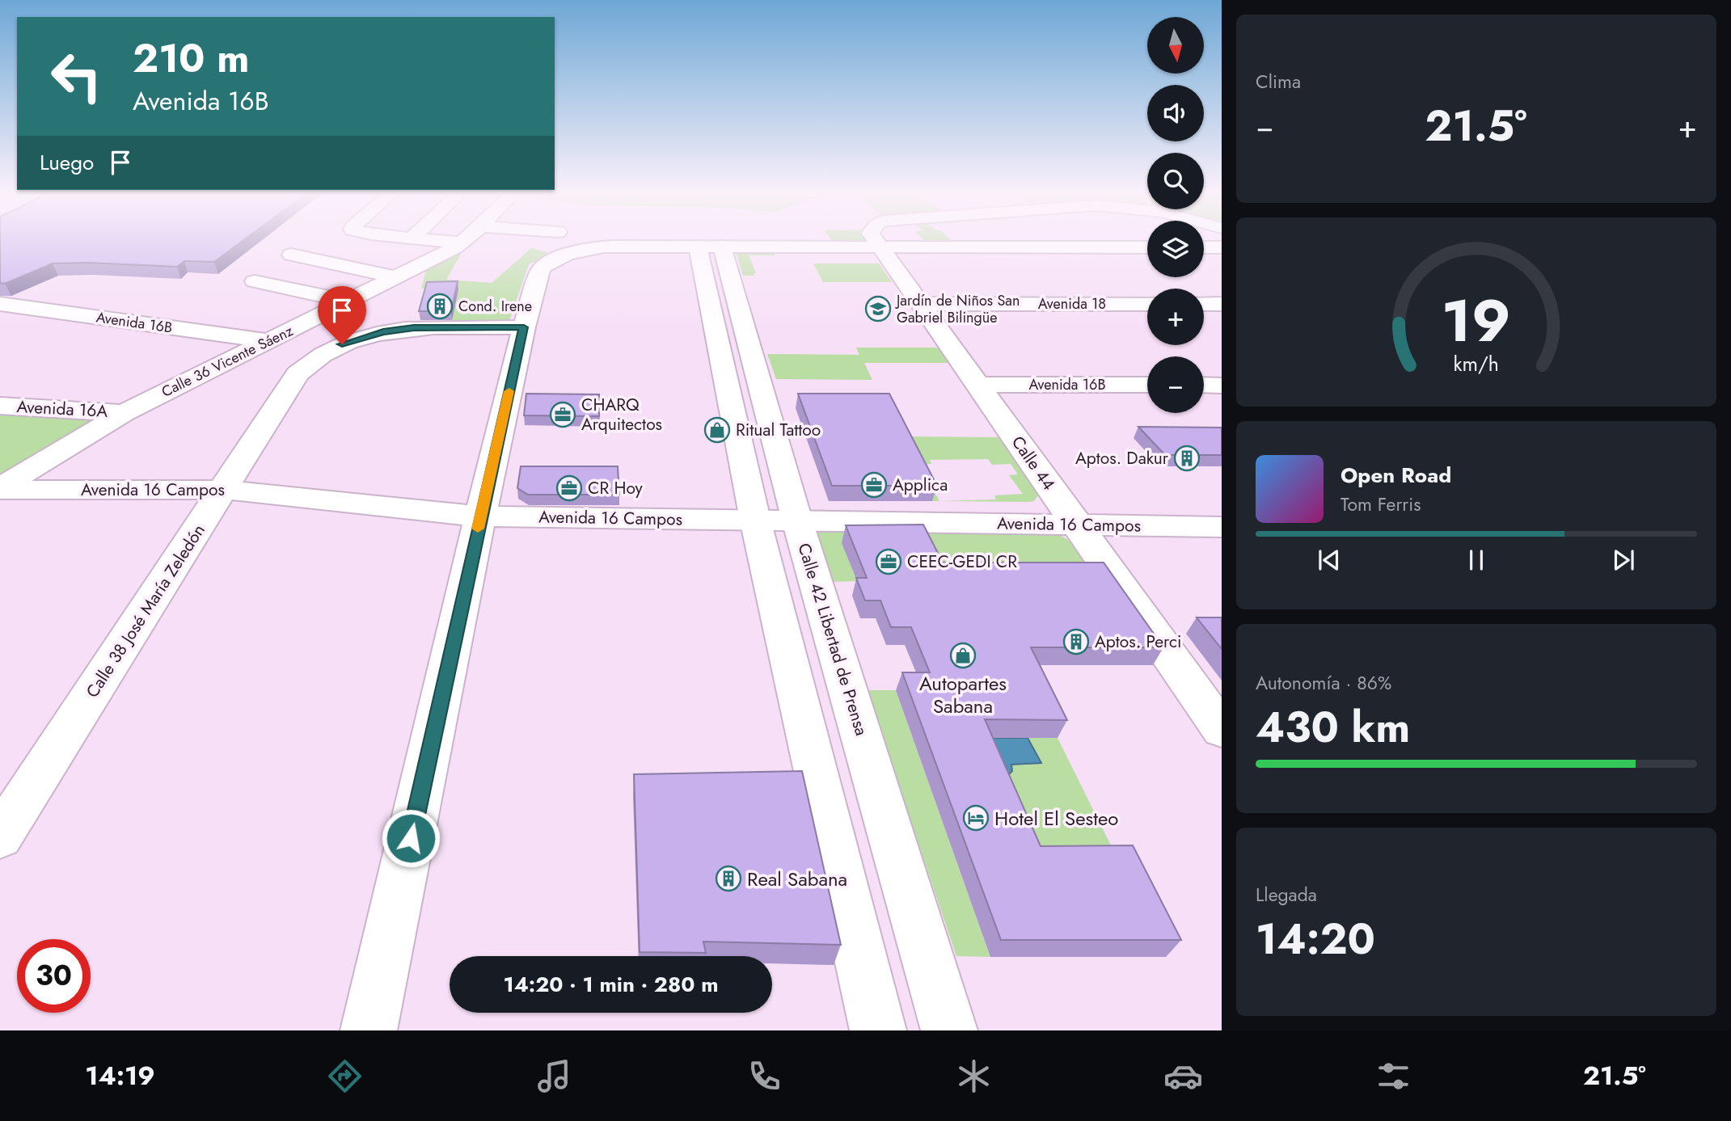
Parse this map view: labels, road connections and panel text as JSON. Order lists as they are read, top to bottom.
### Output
{
  "streets": {
    "street": [
      "Avenida 18",
      "Avenida 16B",
      "Calle 36 Vicente Sáenz",
      "Avenida 16A",
      "Calle 44",
      "Avenida 16 Campos",
      "Calle 38 José María Zeledón",
      "Calle 42 Libertad de Prensa"
    ]
  },
  "crossings": [
    ["Avenida 18", "Calle 44"],
    ["Avenida 16B", "Calle 36 Vicente Sáenz"],
    ["Avenida 16B", "Calle 44"],
    ["Calle 36 Vicente Sáenz", "Avenida 16A"],
    ["Calle 36 Vicente Sáenz", "Avenida 16 Campos"],
    ["Calle 44", "Avenida 16 Campos"],
    ["Avenida 16 Campos", "Calle 38 José María Zeledón"],
    ["Avenida 16 Campos", "Calle 42 Libertad de Prensa"]
  ],
  "places": {
    "building": [
      "Cond. Irene",
      "Aptos. Dakur",
      "Aptos. Perci",
      "Real Sabana"
    ],
    "school or university": ["Jardín de Niños San Gabriel Bilingüe"],
    "office": [
      "CHARQ Arquitectos",
      "Applica",
      "CR Hoy",
      "CEEC-GEDI CR"
    ],
    "shop": ["Ritual Tattoo", "Autopartes Sabana"],
    "hotel": ["Hotel El Sesteo"]
  },
  "north": "bottom",
  "page": {
    "tile": [
      "Clima",
      ["Autonomía · 86%", "430 km"],
      ["Llegada", "14:20"]
    ],
    "map_buttons": ["+", "−"],
    "turn": ["210 m", "Avenida 16B"],
    "heat": ["−", "21.5°", "+"],
    "then": "Luego",
    "song": ["Open Road", "Tom Ferris"],
    "limit": "30",
    "trip": "14:20 · 1 min · 280 m",
    "tabs": ["14:19", "21.5°"],
    "gauge": ["19", "km/h"]
  }
}
